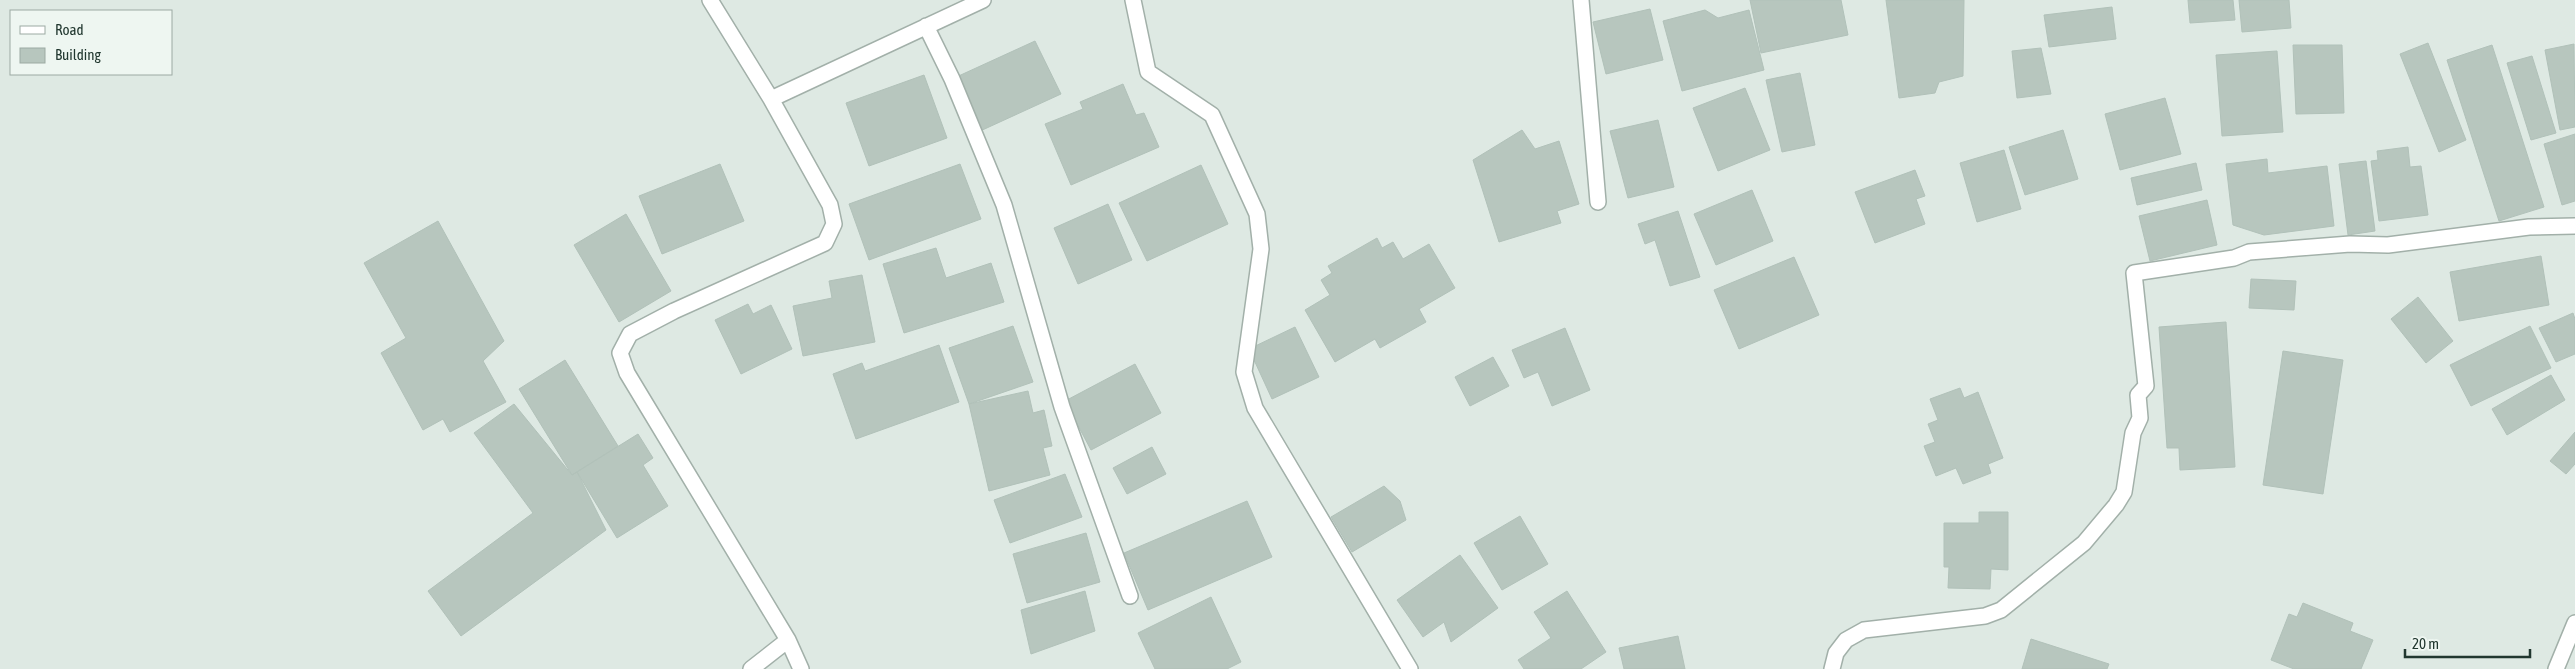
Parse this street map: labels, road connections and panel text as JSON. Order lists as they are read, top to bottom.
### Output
{
  "legend": ["Road", "Building"],
  "scale_bar": "20 m"
}
